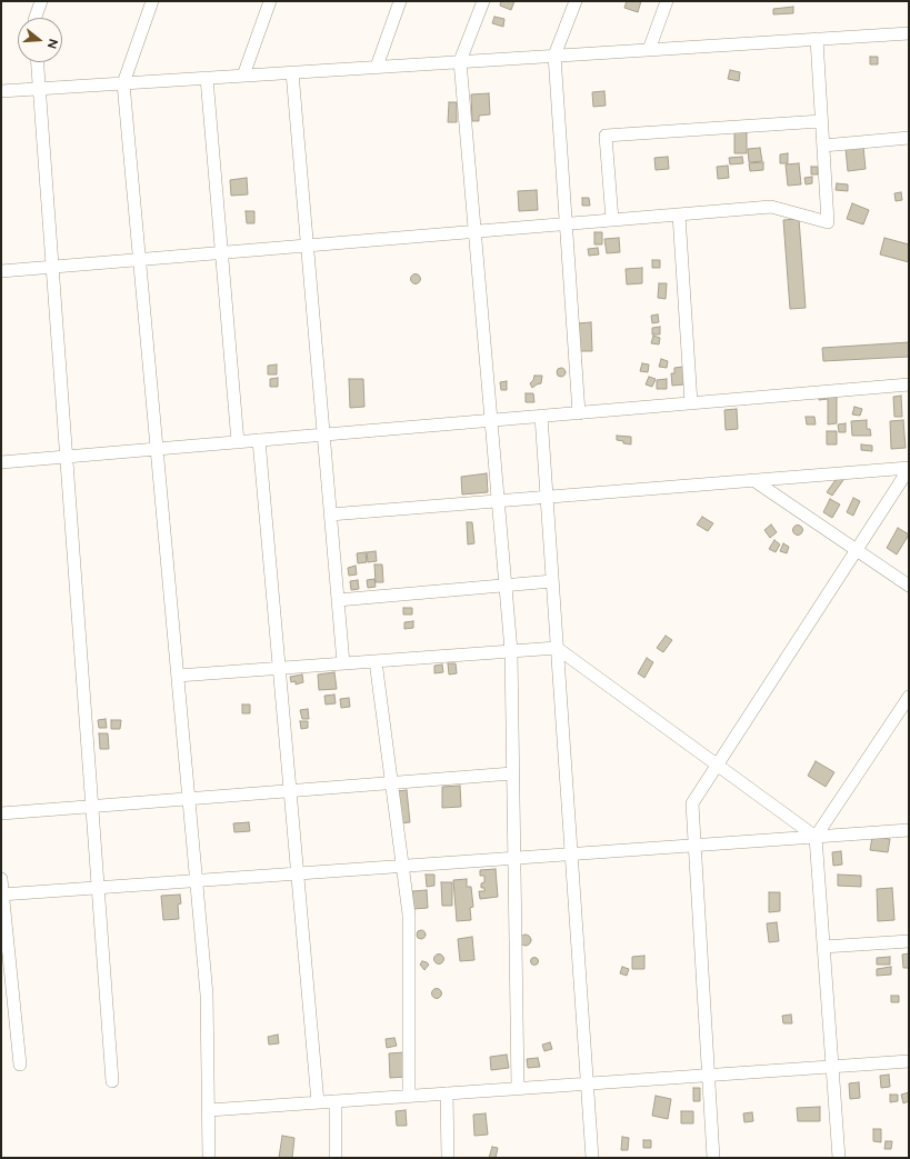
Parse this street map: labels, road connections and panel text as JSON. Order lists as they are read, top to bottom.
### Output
{
  "north": "right"
}
